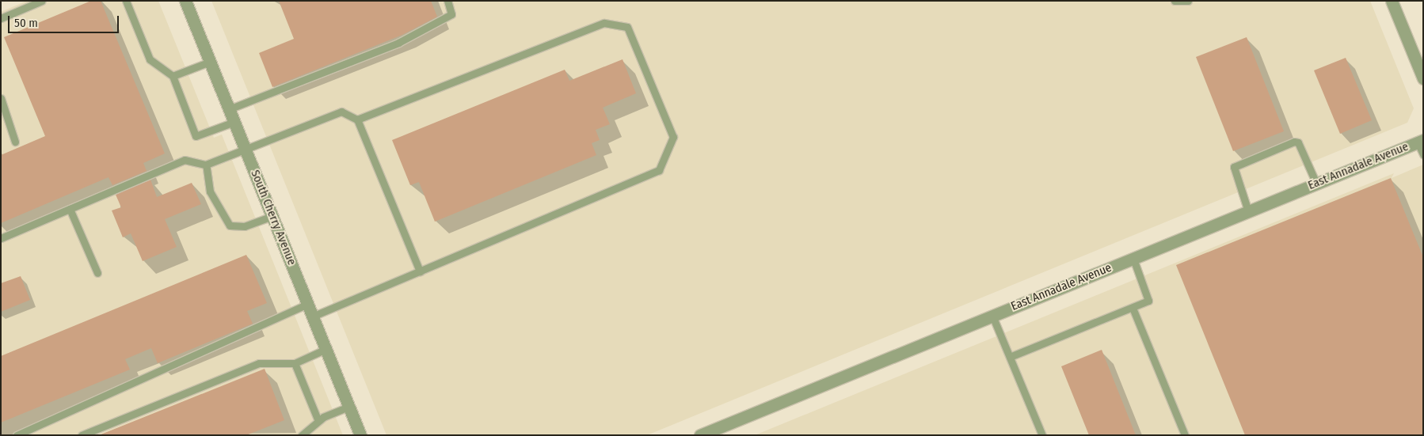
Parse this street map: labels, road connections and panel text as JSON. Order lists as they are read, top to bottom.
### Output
{
  "streets": {
    "street": ["East Annadale Avenue", "South Cherry Avenue"]
  },
  "scale_bar": "50 m"
}
